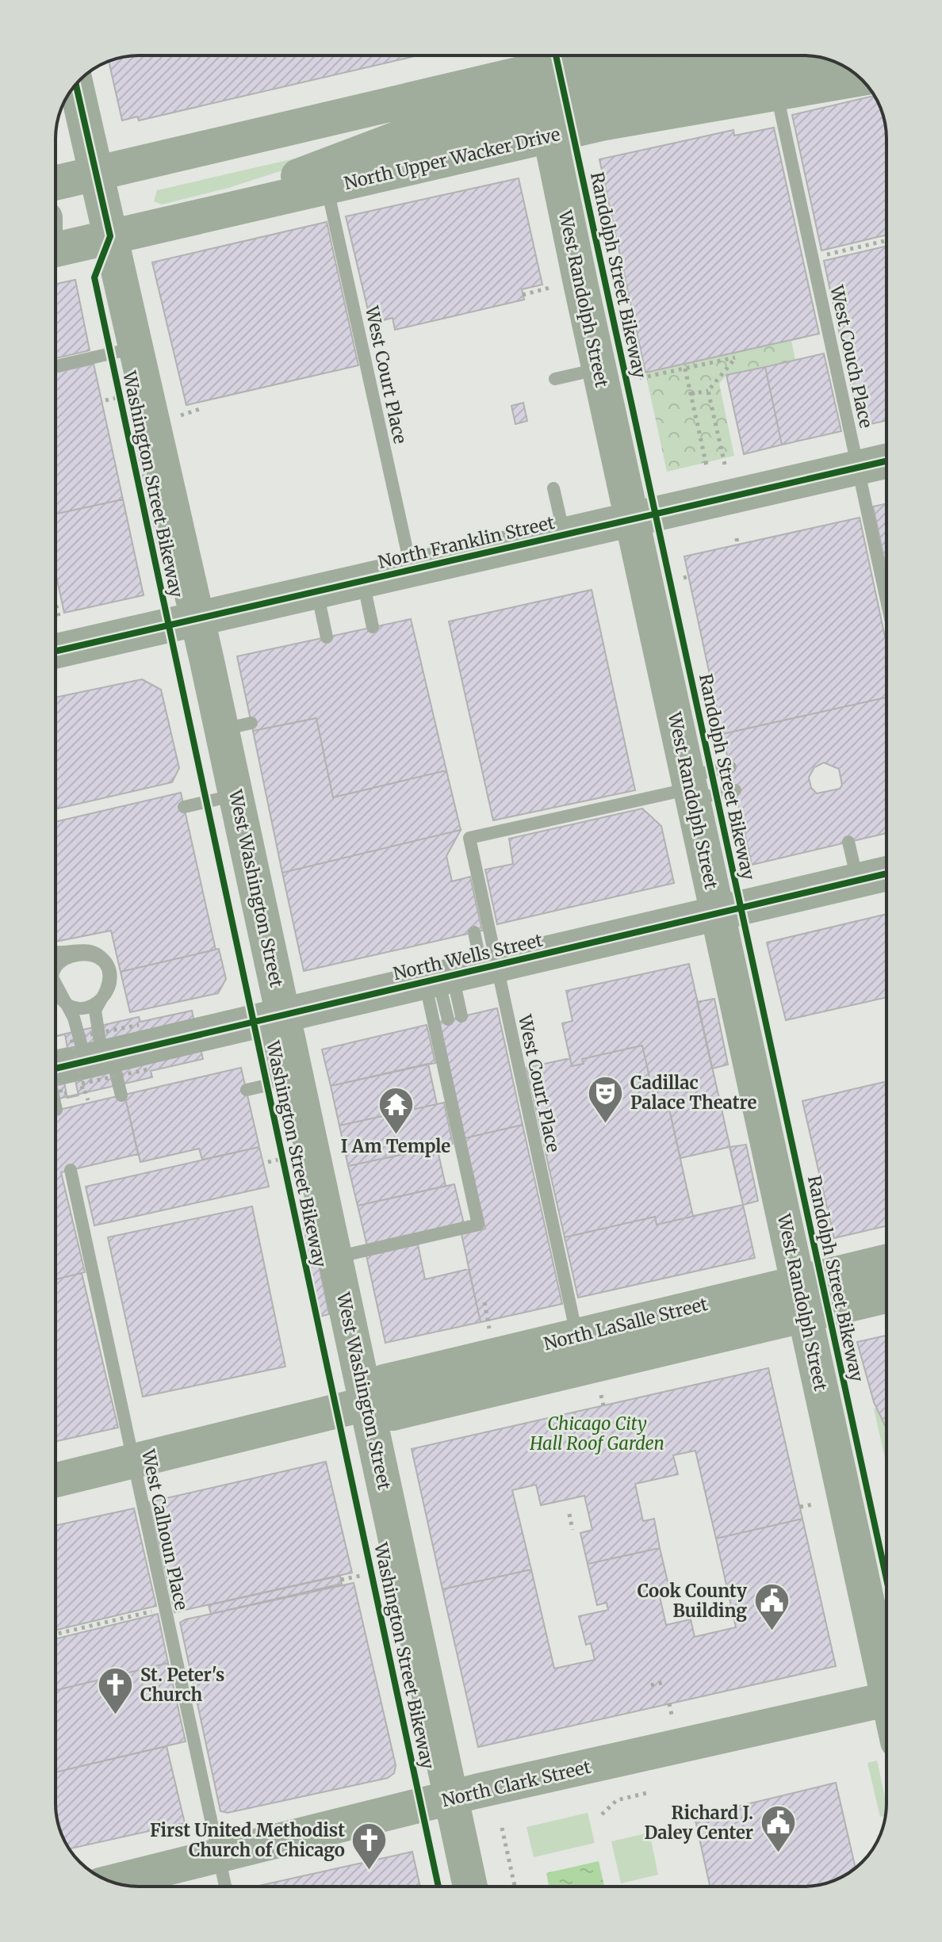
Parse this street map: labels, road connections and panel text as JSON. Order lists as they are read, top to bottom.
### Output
{
  "streets": {
    "main road": [
      "North Upper Wacker Drive",
      "West Randolph Street",
      "North Franklin Street",
      "West Washington Street",
      "North Wells Street",
      "North LaSalle Street",
      "North Clark Street"
    ],
    "lane": ["West Couch Place", "West Court Place", "West Calhoun Place"],
    "cycle path": ["Randolph Street Bikeway", "Washington Street Bikeway"]
  },
  "crossings": [
    ["North Upper Wacker Drive", "West Randolph Street"],
    ["North Upper Wacker Drive", "West Couch Place"],
    ["North Upper Wacker Drive", "West Court Place"],
    ["North Upper Wacker Drive", "West Washington Street"],
    ["West Randolph Street", "West Court Place"],
    ["West Randolph Street", "North Franklin Street"],
    ["West Randolph Street", "North Wells Street"],
    ["West Randolph Street", "North LaSalle Street"],
    ["West Couch Place", "North Franklin Street"],
    ["West Court Place", "North Franklin Street"],
    ["West Court Place", "North Wells Street"],
    ["West Court Place", "North LaSalle Street"],
    ["Washington Street Bikeway", "West Washington Street"],
    ["North Franklin Street", "West Washington Street"],
    ["West Washington Street", "North Wells Street"],
    ["West Washington Street", "North LaSalle Street"],
    ["West Washington Street", "North Clark Street"],
    ["North LaSalle Street", "West Calhoun Place"],
    ["West Calhoun Place", "North Clark Street"]
  ],
  "parks": ["Chicago City Hall Roof Garden"],
  "places": {
    "theatre": ["Cadillac Palace Theatre"],
    "temple": ["I Am Temple"],
    "public building": ["Cook County Building", "Richard J. Daley Center"],
    "church": ["St. Peter's Church", "First United Methodist Church of Chicago"]
  }
}
